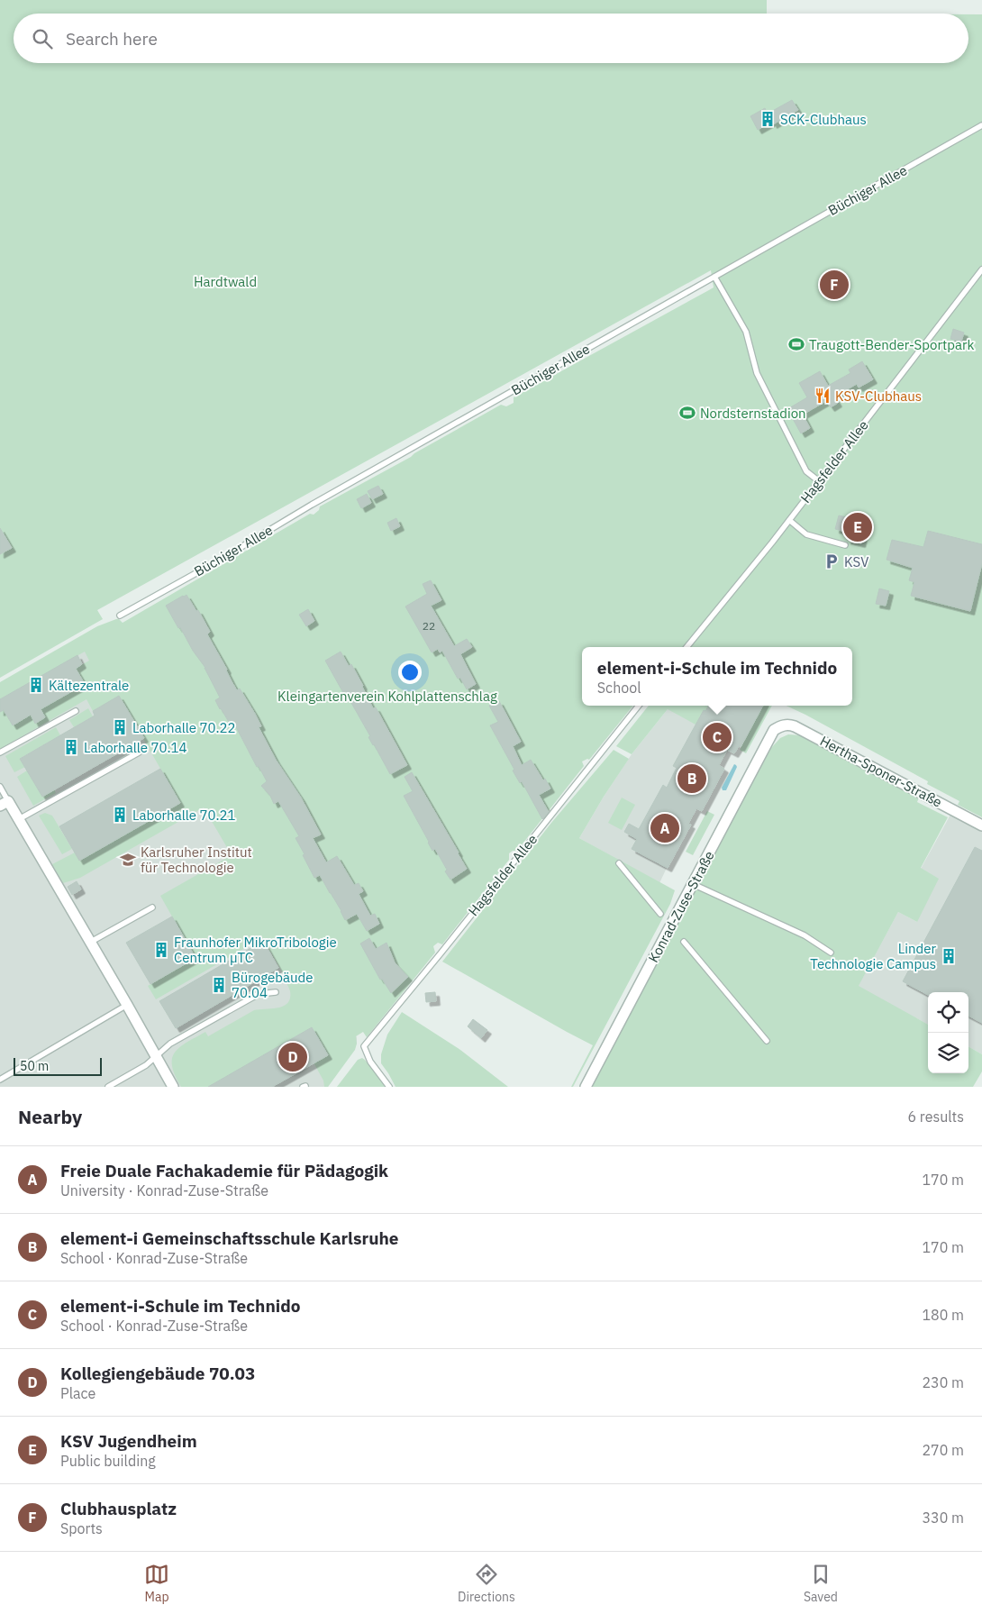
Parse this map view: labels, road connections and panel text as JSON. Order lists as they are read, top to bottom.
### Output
{
  "streets": {
    "street": ["Hertha-Sponer-Straße", "Konrad-Zuse-Straße"],
    "lane": ["Büchiger Allee", "Hagsfelder Allee"]
  },
  "crossings": [
    ["Hertha-Sponer-Straße", "Konrad-Zuse-Straße"]
  ],
  "parks": ["Hardtwald", "Kleingartenverein Kohlplattenschlag"],
  "places": {
    "building": [
      "SCK-Clubhaus",
      "Kältezentrale",
      "Laborhalle 70.22",
      "Laborhalle 70.14",
      "Laborhalle 70.21",
      "Fraunhofer MikroTribologie Centrum µTC",
      "Linder Technologie Campus",
      "Bürogebäude 70.04"
    ],
    "sports": ["Traugott-Bender-Sportpark", "Nordsternstadion"],
    "restaurant": ["KSV-Clubhaus"],
    "parking": ["KSV"],
    "school or university": ["Karlsruher Institut für Technologie"]
  },
  "house_numbers": ["22"],
  "scale_bar": "50 m",
  "page": {
    "search": "Search here",
    "pins": [
      "F",
      "E",
      "C",
      "B",
      "A",
      "D"
    ],
    "popup": ["element-i-Schule im Technido", "School"],
    "scale": "50 m",
    "heading": ["Nearby", "6 results"],
    "list": [
      {
        "mark": "A",
        "name": "Freie Duale Fachakademie für Pädagogik",
        "note": "University · Konrad-Zuse-Straße",
        "value": "170 m"
      },
      {
        "mark": "B",
        "name": "element-i Gemeinschaftsschule Karlsruhe",
        "note": "School · Konrad-Zuse-Straße",
        "value": "170 m"
      },
      {
        "mark": "C",
        "name": "element-i-Schule im Technido",
        "note": "School · Konrad-Zuse-Straße",
        "value": "180 m"
      },
      {
        "mark": "D",
        "name": "Kollegiengebäude 70.03",
        "note": "Place",
        "value": "230 m"
      },
      {
        "mark": "E",
        "name": "KSV Jugendheim",
        "note": "Public building",
        "value": "270 m"
      },
      {
        "mark": "F",
        "name": "Clubhausplatz",
        "note": "Sports",
        "value": "330 m"
      }
    ],
    "nav": ["Map", "Directions", "Saved"]
  }
}
